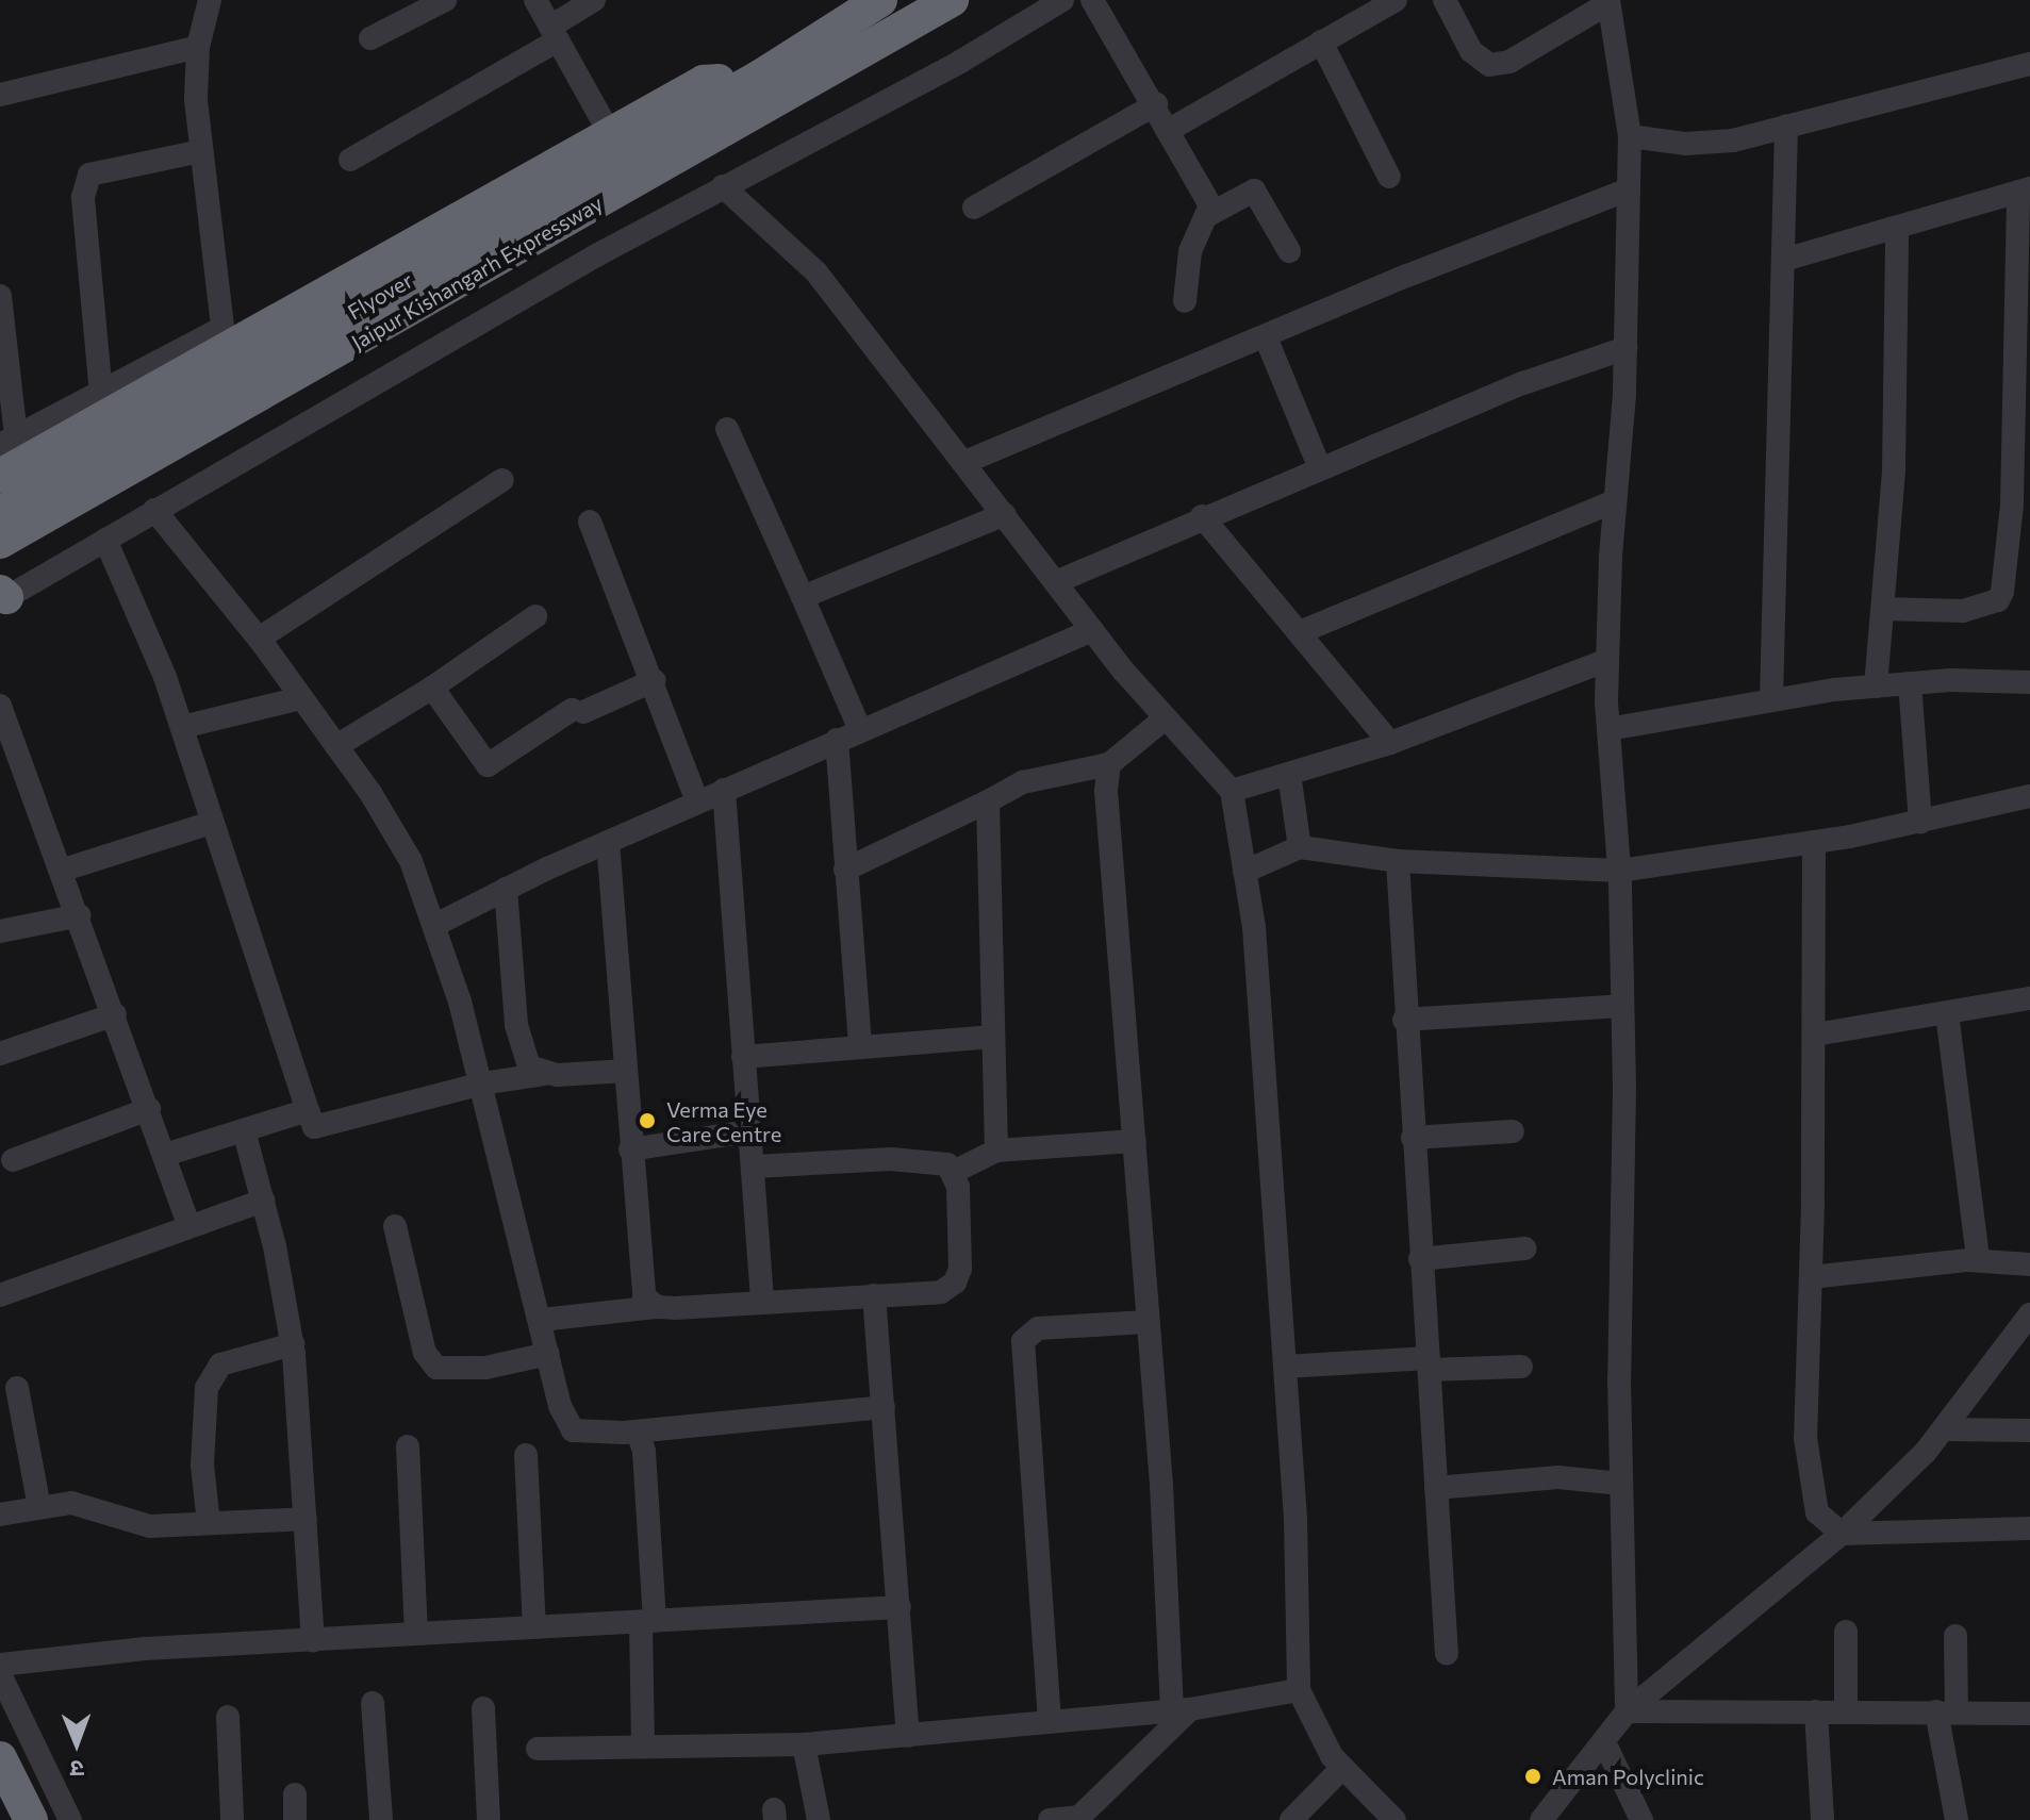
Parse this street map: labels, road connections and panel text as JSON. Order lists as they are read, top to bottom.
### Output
{
  "streets": {
    "highway": ["Jaipur Kishangarh Expressway", "Flyover"]
  },
  "places": ["Verma Eye Care Centre", "Aman Polyclinic"],
  "north": "bottom"
}
